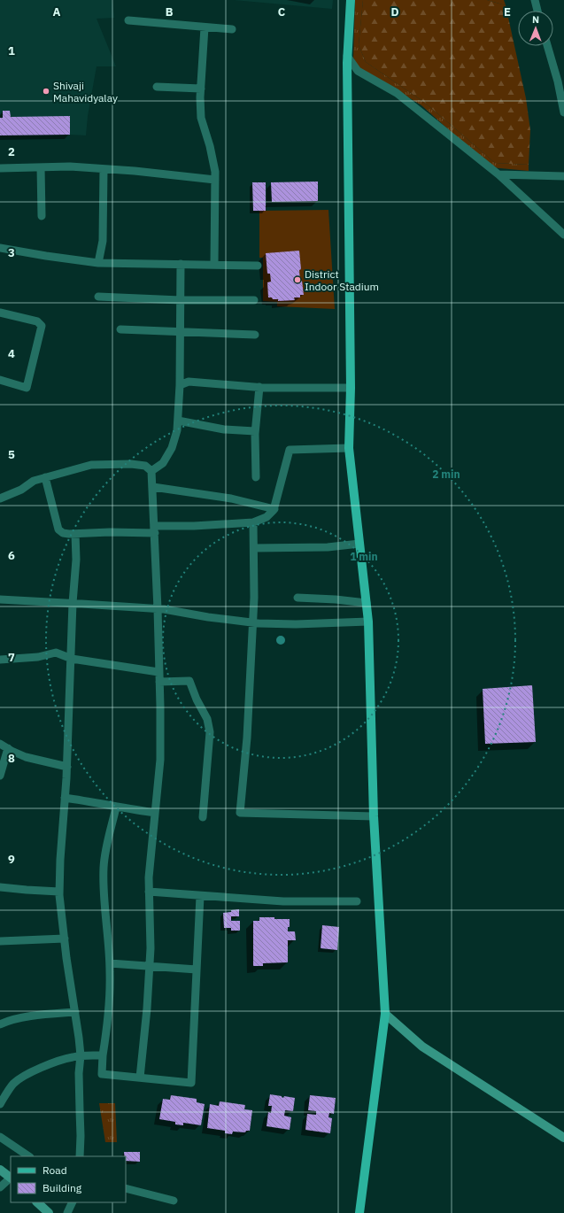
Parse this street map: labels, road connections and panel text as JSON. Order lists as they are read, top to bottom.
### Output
{
  "places": ["Shivaji Mahavidyalay", "District Indoor Stadium"],
  "legend": ["Road", "Building"],
  "north": "top",
  "grid": {
    "columns": [
      "A",
      "B",
      "C",
      "D",
      "E"
    ],
    "rows": [
      "1",
      "2",
      "3",
      "4",
      "5",
      "6",
      "7",
      "8",
      "9"
    ]
  },
  "rings": ["2 min", "1 min"]
}
